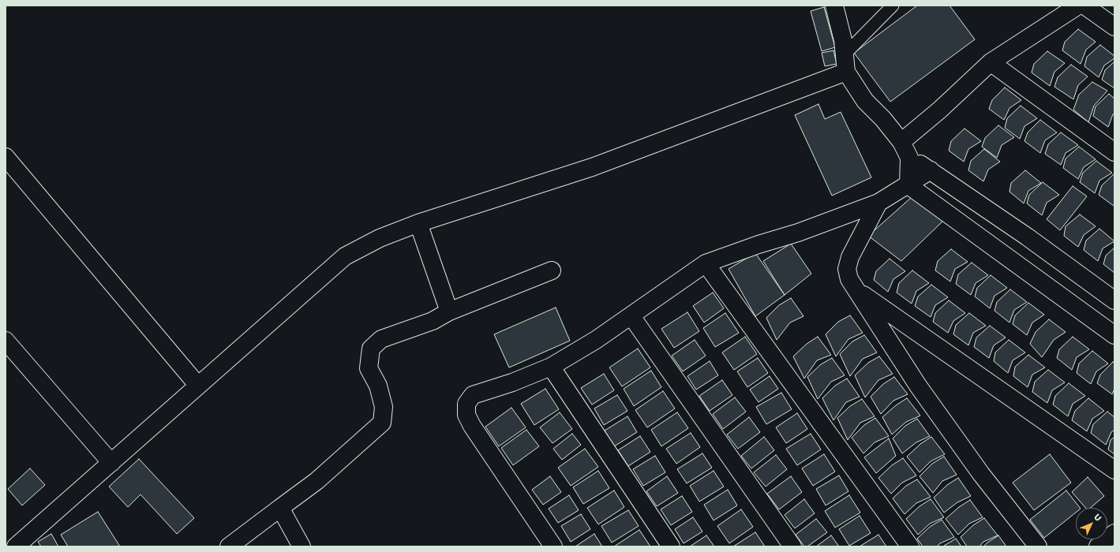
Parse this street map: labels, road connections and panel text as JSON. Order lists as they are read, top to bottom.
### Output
{
  "north": "top right"
}
